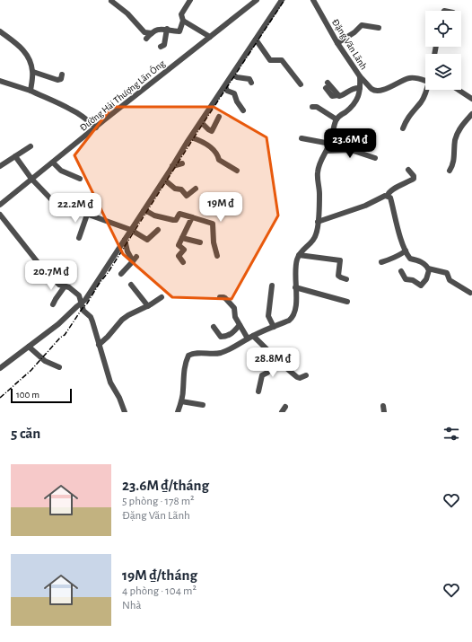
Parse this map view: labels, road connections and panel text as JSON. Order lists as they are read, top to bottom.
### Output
{
  "streets": {
    "street": ["Đặng Văn Lãnh", "Đường Hải Thượng Lãn Ông"]
  },
  "scale_bar": "100 m",
  "page": {
    "price": [
      "23.6M ₫",
      "19M ₫",
      "22.2M ₫",
      "20.7M ₫",
      "28.8M ₫"
    ],
    "scale": "100 m",
    "heading": "5 căn",
    "list": [
      {
        "name": "23.6M ₫/tháng",
        "note": "5 phòng · 178 m² · Đặng Văn Lãnh"
      },
      {
        "name": "19M ₫/tháng",
        "note": "4 phòng · 104 m² · Nhà"
      }
    ]
  }
}
